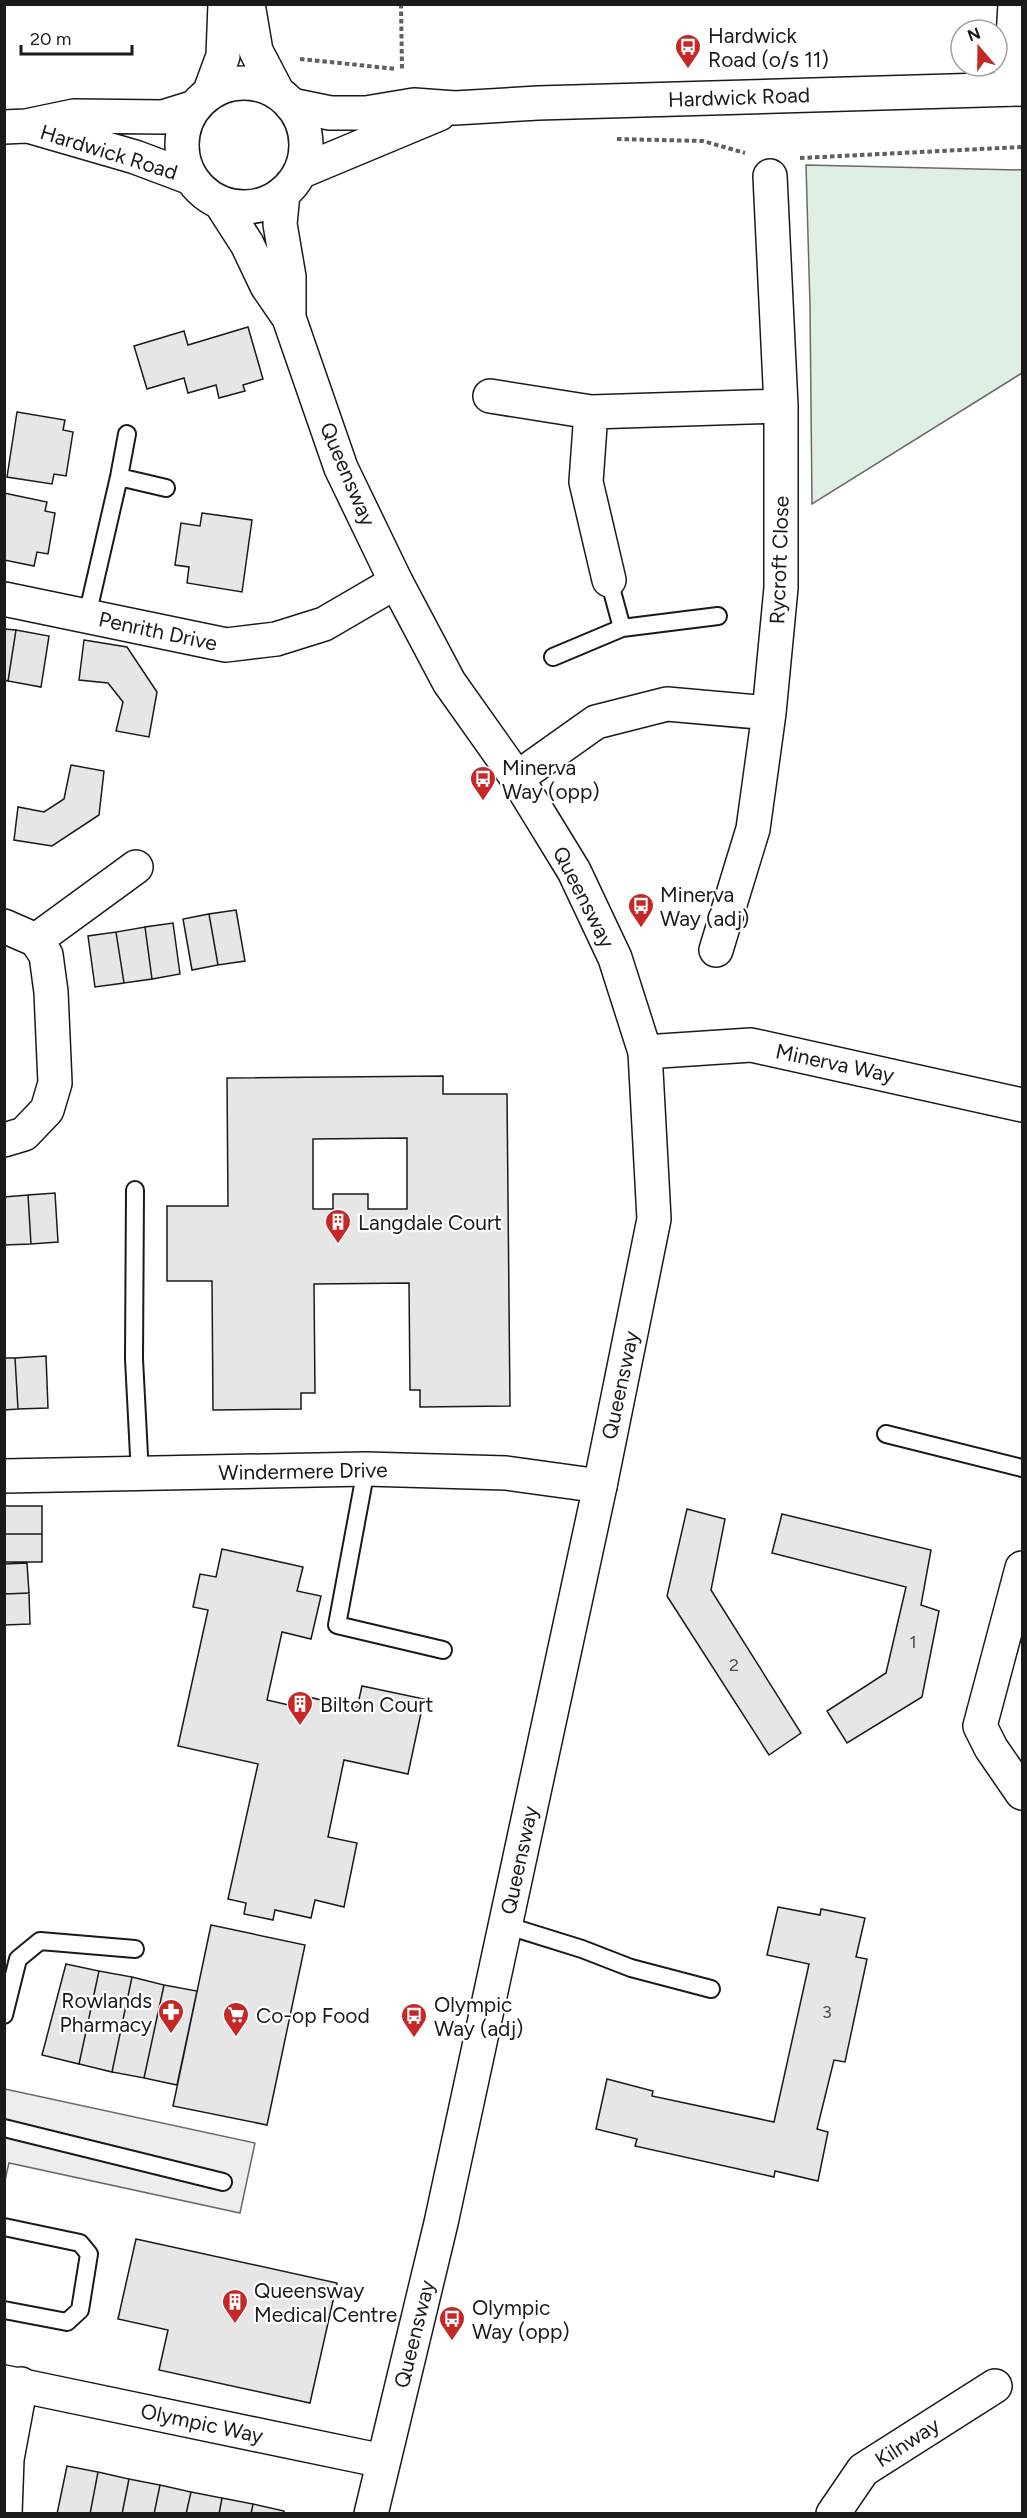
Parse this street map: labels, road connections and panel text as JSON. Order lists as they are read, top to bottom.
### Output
{
  "streets": {
    "street": [
      "Hardwick Road",
      "Queensway",
      "Rycroft Close",
      "Penrith Drive",
      "Minerva Way",
      "Windermere Drive",
      "Olympic Way",
      "Kilnway"
    ]
  },
  "crossings": [
    ["Hardwick Road", "Queensway"],
    ["Queensway", "Penrith Drive"],
    ["Queensway", "Minerva Way"],
    ["Queensway", "Windermere Drive"],
    ["Queensway", "Olympic Way"]
  ],
  "places": {
    "bus stop": [
      "Hardwick Road (o/s 11)",
      "Minerva Way (opp)",
      "Minerva Way (adj)",
      "Olympic Way (adj)",
      "Olympic Way (opp)"
    ],
    "building": ["Langdale Court", "Bilton Court", "Queensway Medical Centre"],
    "pharmacy": ["Rowlands Pharmacy"],
    "supermarket": ["Co-op Food"]
  },
  "house_numbers": ["1", "2", "3"],
  "scale_bar": "20 m",
  "north": "top"
}
